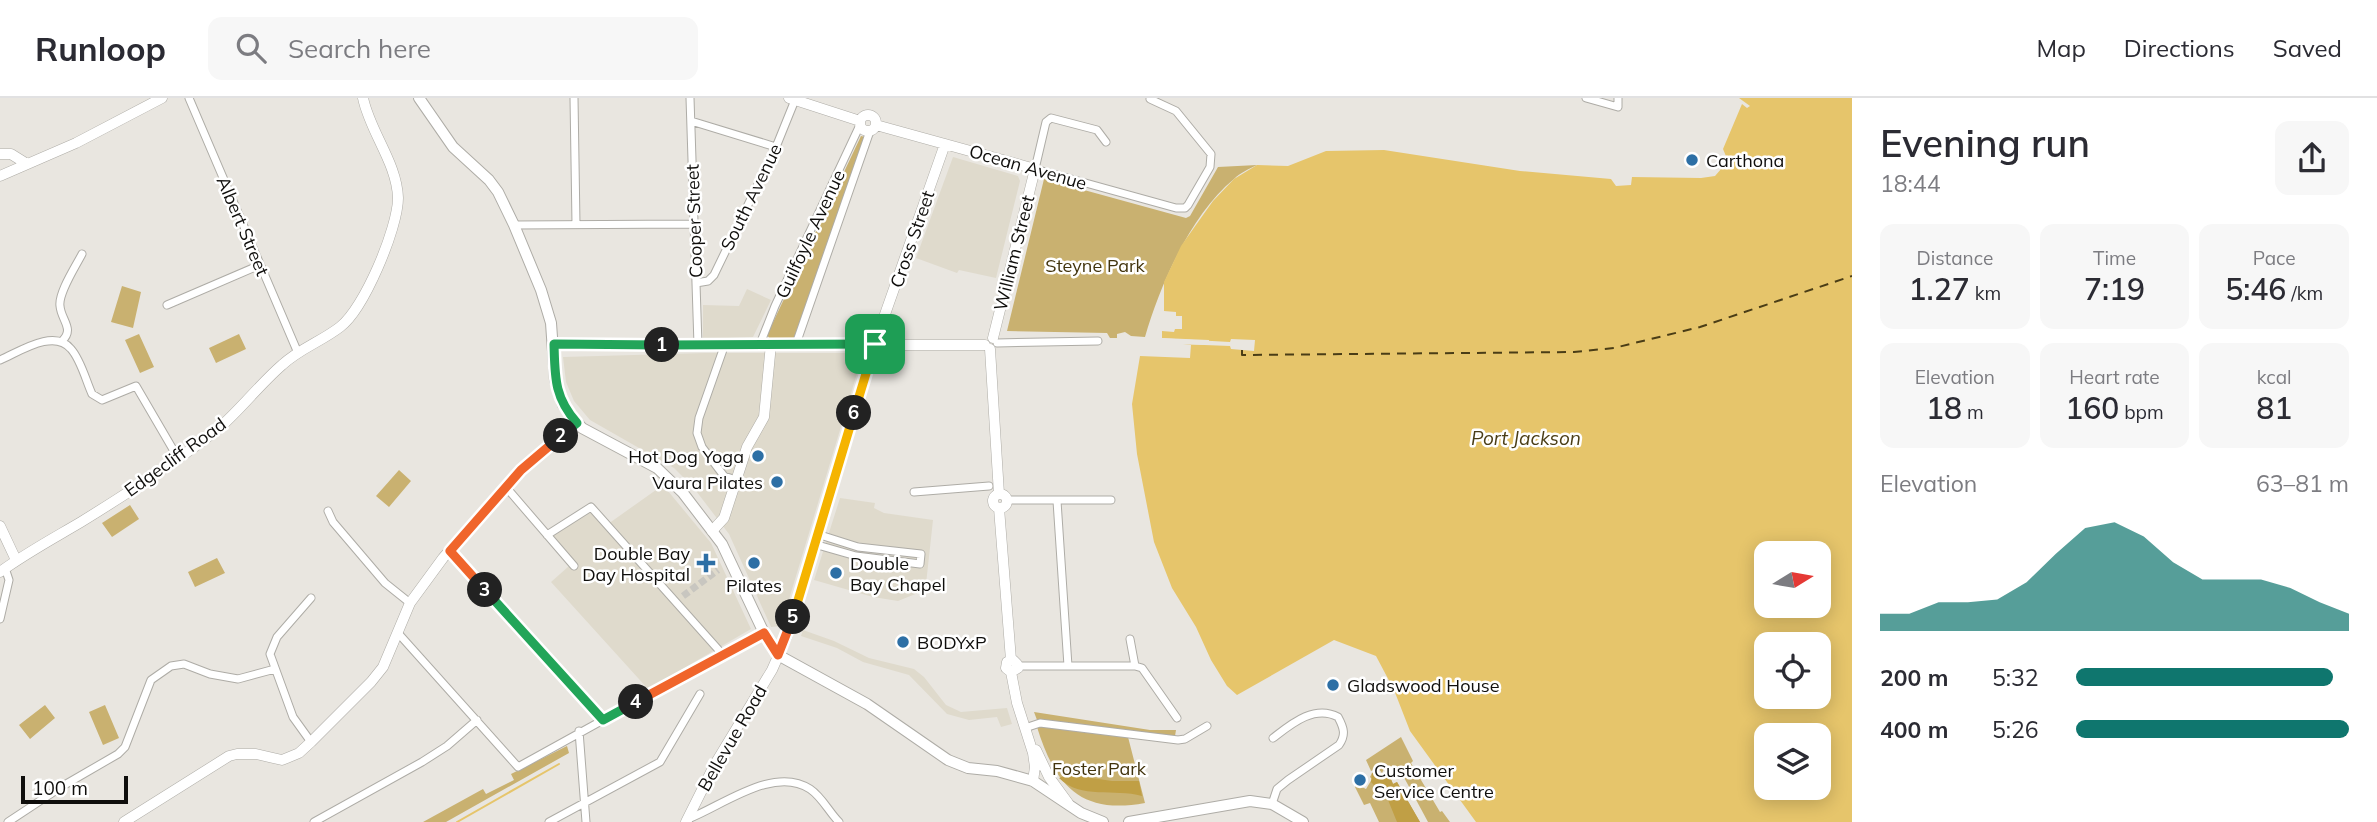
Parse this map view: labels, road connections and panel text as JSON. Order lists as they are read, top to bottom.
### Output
{
  "streets": {
    "street": [
      "Ocean Avenue",
      "South Avenue",
      "Cooper Street",
      "Albert Street",
      "Guilfoyle Avenue",
      "Cross Street",
      "William Street",
      "Edgecliff Road",
      "Bellevue Road"
    ]
  },
  "crossings": [
    ["Ocean Avenue", "Guilfoyle Avenue"],
    ["Ocean Avenue", "Cross Street"],
    ["Ocean Avenue", "William Street"],
    ["South Avenue", "Cooper Street"],
    ["Albert Street", "Edgecliff Road"],
    ["Cross Street", "Bellevue Road"]
  ],
  "water": ["Port Jackson"],
  "parks": ["Steyne Park", "Foster Park"],
  "places": {
    "other": [
      "Carthona",
      "Hot Dog Yoga",
      "Vaura Pilates",
      "Pilates",
      "Double Bay Chapel",
      "BODYxP",
      "Gladswood House",
      "Customer Service Centre"
    ],
    "health": ["Double Bay Day Hospital"]
  },
  "scale_bar": "100 m",
  "north": "right",
  "page": {
    "header": "Runloop",
    "search": "Search here",
    "nav": ["Map", "Directions", "Saved"],
    "heading": ["Evening run", "18:44"],
    "stats": [
      ["Distance", "1.27 km"],
      ["Time", "7:19"],
      ["Pace", "5:46 /km"],
      ["Elevation", "18 m"],
      ["Heart rate", "160 bpm"],
      ["kcal", "81"]
    ],
    "pins": [
      "1",
      "6",
      "2",
      "3",
      "5",
      "4"
    ],
    "chart": ["Elevation", "63–81 m"],
    "list": [
      {
        "name": "200 m",
        "note": "5:32"
      },
      {
        "name": "400 m",
        "note": "5:26"
      }
    ],
    "scale": "100 m"
  }
}
